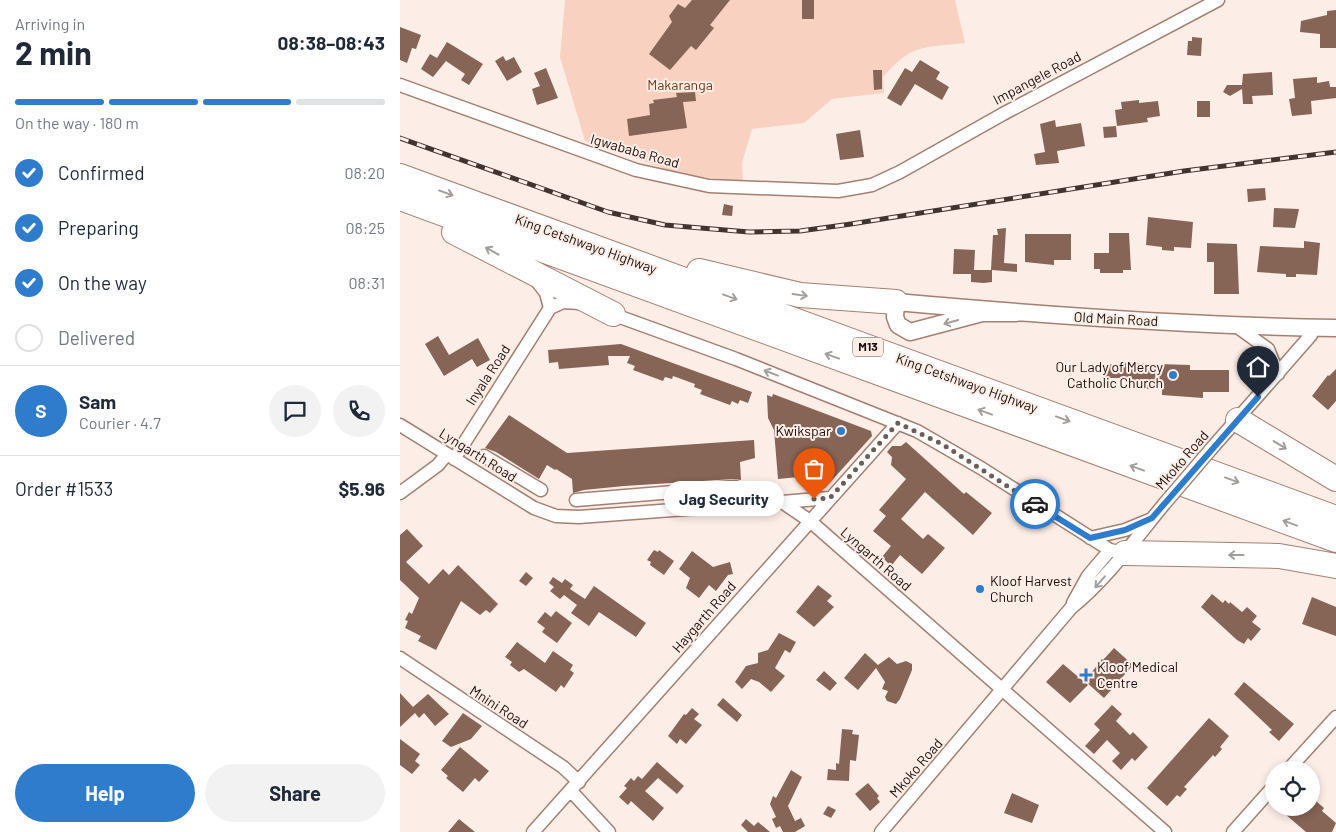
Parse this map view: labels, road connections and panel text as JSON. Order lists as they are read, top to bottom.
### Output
{
  "streets": {
    "highway": ["King Cetshwayo Highway", "M13"],
    "street": [
      "Impangele Road",
      "Igwababa Road",
      "Old Main Road",
      "Inyala Road",
      "Lyngarth Road",
      "Mkoko Road",
      "Haygarth Road",
      "Mnini Road"
    ]
  },
  "crossings": [
    ["Impangele Road", "Igwababa Road"],
    ["Old Main Road", "Mkoko Road"],
    ["Inyala Road", "Lyngarth Road"],
    ["Lyngarth Road", "Mkoko Road"],
    ["Lyngarth Road", "Haygarth Road"],
    ["Haygarth Road", "Mnini Road"]
  ],
  "parks": ["Makaranga"],
  "places": {
    "other": [
      "Our Lady of Mercy Catholic Church",
      "Kwikspar",
      "Jag Security",
      "Kloof Harvest Church"
    ],
    "health": ["Kloof Medical Centre"]
  },
  "page": {
    "heading": ["2 min", "Arriving in", "08:38–08:43"],
    "panel": [
      "Sam",
      "Courier · 4.7",
      "Order #1533",
      "$5.96"
    ],
    "bar": "On the way · 180 m",
    "list": [
      ["Confirmed", "08:20"],
      ["Preparing", "08:25"],
      ["On the way", "08:31"],
      "Delivered"
    ],
    "round": "S",
    "bubble": "Jag Security",
    "buttons": ["Help", "Share"]
  }
}
